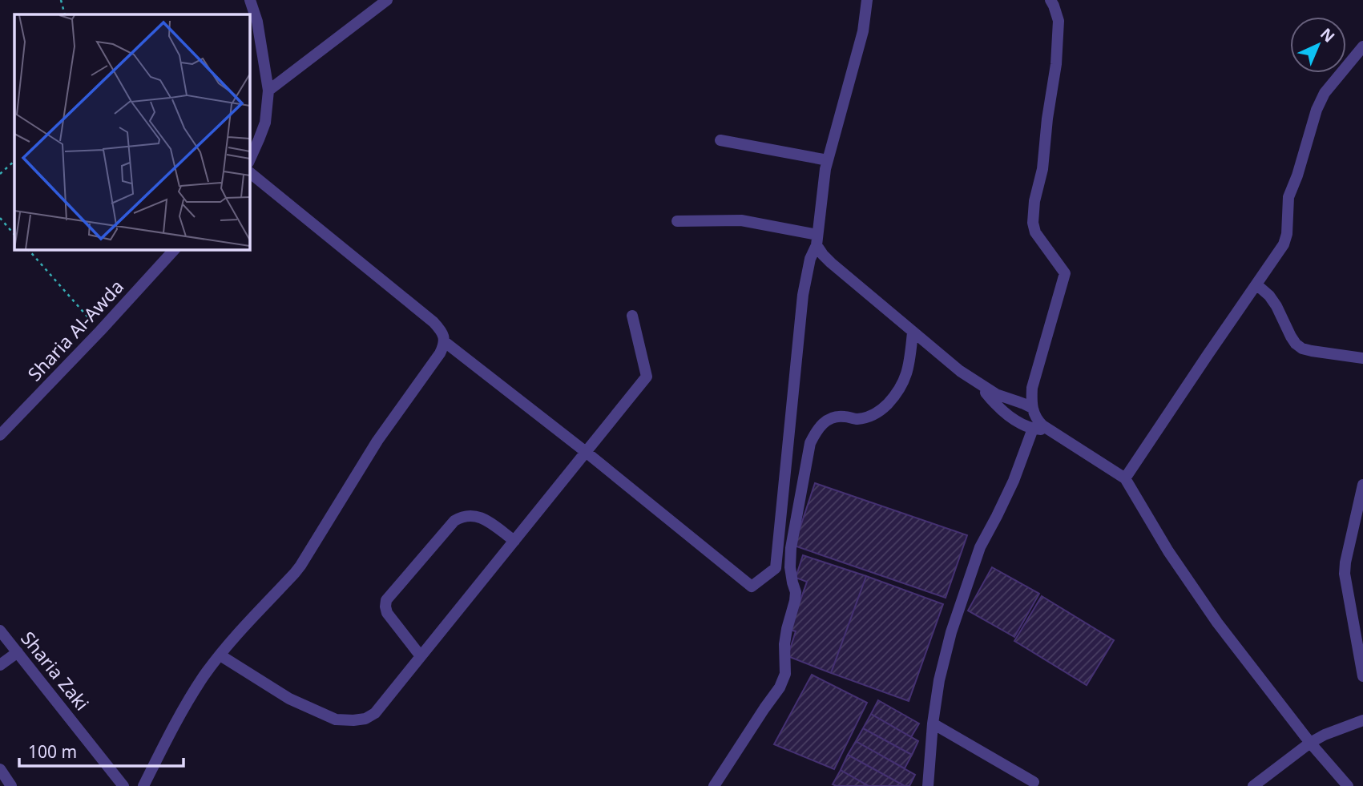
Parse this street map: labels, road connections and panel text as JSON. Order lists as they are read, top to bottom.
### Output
{
  "streets": {
    "street": ["Sharia Al-Awda", "Sharia Zaki"]
  },
  "scale_bar": "100 m",
  "north": "top right"
}
